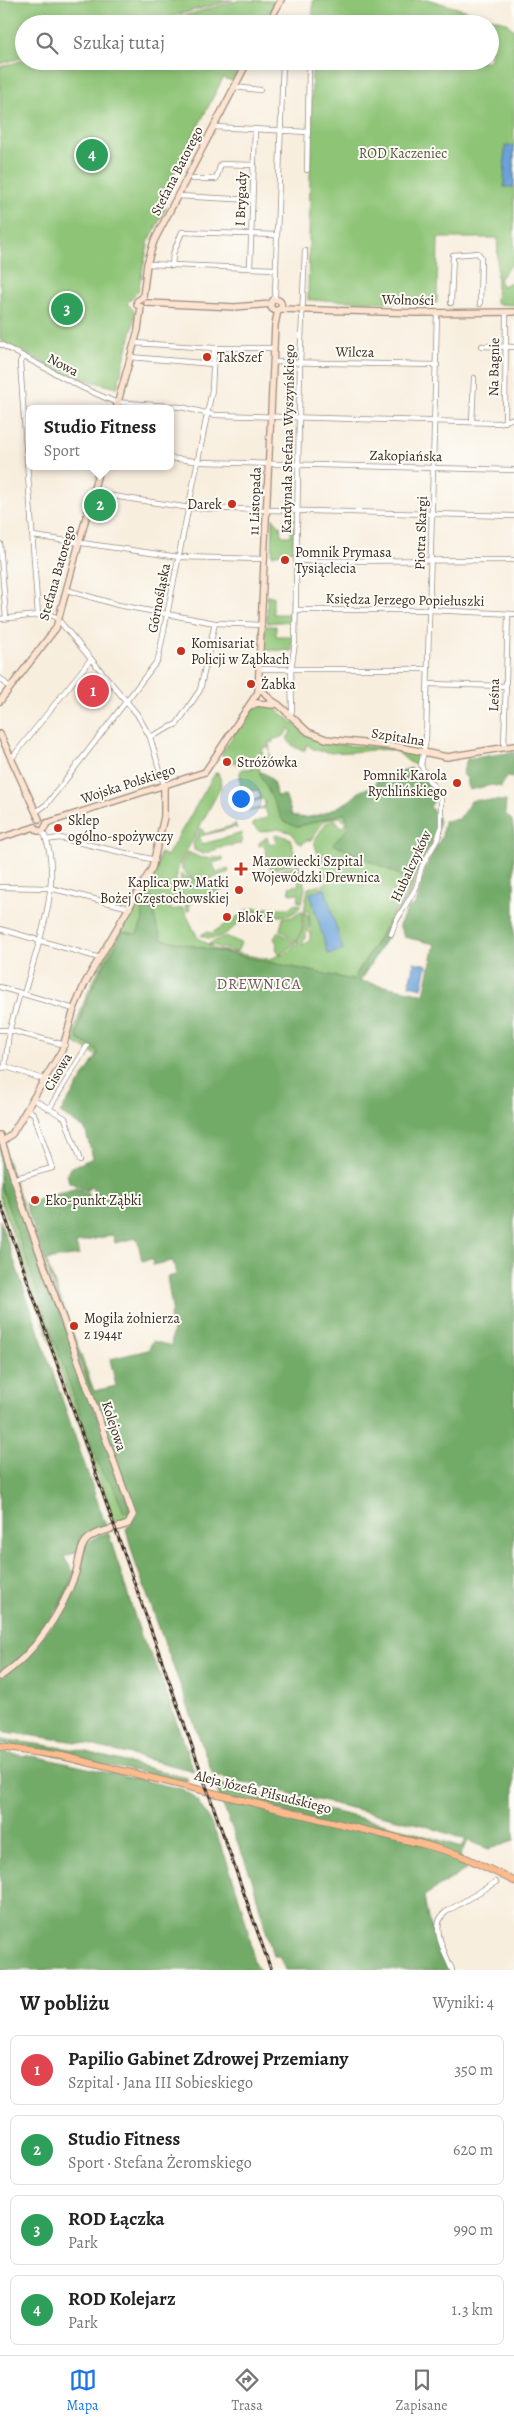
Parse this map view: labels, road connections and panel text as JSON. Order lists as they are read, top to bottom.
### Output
{
  "streets": {
    "main road": ["Aleja Józefa Piłsudskiego"],
    "street": [
      "Stefana Batorego",
      "I Brygady",
      "Wolności",
      "Wilcza",
      "Nowa",
      "Na Bagnie",
      "Kardynała Stefana Wyszyńskiego",
      "Zakopiańska",
      "11 Listopada",
      "Piotra Skargi",
      "Górnośląska",
      "Księdza Jerzego Popiełuszki",
      "Leśna",
      "Szpitalna",
      "Wojska Polskiego",
      "Hubalczyków",
      "Cisowa",
      "Kolejowa"
    ]
  },
  "crossings": [
    ["Wolności", "Na Bagnie"],
    ["Wolności", "Kardynała Stefana Wyszyńskiego"],
    ["Wolności", "11 Listopada"],
    ["Wolności", "Piotra Skargi"],
    ["Wilcza", "Kardynała Stefana Wyszyńskiego"],
    ["Wilcza", "11 Listopada"],
    ["Wilcza", "Piotra Skargi"],
    ["Nowa", "Na Bagnie"],
    ["Nowa", "Kardynała Stefana Wyszyńskiego"],
    ["Nowa", "11 Listopada"],
    ["Nowa", "Piotra Skargi"],
    ["Nowa", "Górnośląska"],
    ["Kardynała Stefana Wyszyńskiego", "Zakopiańska"],
    ["Kardynała Stefana Wyszyńskiego", "Księdza Jerzego Popiełuszki"],
    ["Kardynała Stefana Wyszyńskiego", "Szpitalna"],
    ["Zakopiańska", "11 Listopada"],
    ["Zakopiańska", "Piotra Skargi"],
    ["Zakopiańska", "Górnośląska"],
    ["11 Listopada", "Szpitalna"],
    ["Piotra Skargi", "Księdza Jerzego Popiełuszki"],
    ["Piotra Skargi", "Szpitalna"],
    ["Piotra Skargi", "Hubalczyków"],
    ["Księdza Jerzego Popiełuszki", "Leśna"],
    ["Leśna", "Szpitalna"],
    ["Szpitalna", "Hubalczyków"]
  ],
  "districts": ["DREWNICA"],
  "parks": ["ROD Kaczeniec"],
  "places": {
    "other": [
      "TakSzef",
      "Darek",
      "Pomnik Prymasa Tysiąclecia",
      "Komisariat Policji w Ząbkach",
      "Żabka",
      "Stróżówka",
      "Pomnik Karola Rychlińskiego",
      "Sklep ogólno-spożywczy",
      "Kaplica pw. Matki Bożej Częstochowskiej",
      "Blok E",
      "Eko-punkt Ząbki",
      "Mogiła żołnierza z 1944r"
    ],
    "health": ["Mazowiecki Szpital Wojewódzki Drewnica"]
  },
  "page": {
    "search": "Szukaj tutaj",
    "pins": [
      "4",
      "3",
      "2",
      "1"
    ],
    "popup": ["Studio Fitness", "Sport"],
    "heading": ["W pobliżu", "Wyniki: 4"],
    "list": [
      {
        "mark": "1",
        "name": "Papilio Gabinet Zdrowej Przemiany",
        "note": "Szpital · Jana III Sobieskiego",
        "value": "350 m"
      },
      {
        "mark": "2",
        "name": "Studio Fitness",
        "note": "Sport · Stefana Żeromskiego",
        "value": "620 m"
      },
      {
        "mark": "3",
        "name": "ROD Łączka",
        "note": "Park",
        "value": "990 m"
      },
      {
        "mark": "4",
        "name": "ROD Kolejarz",
        "note": "Park",
        "value": "1.3 km"
      }
    ],
    "nav": ["Mapa", "Trasa", "Zapisane"]
  }
}
